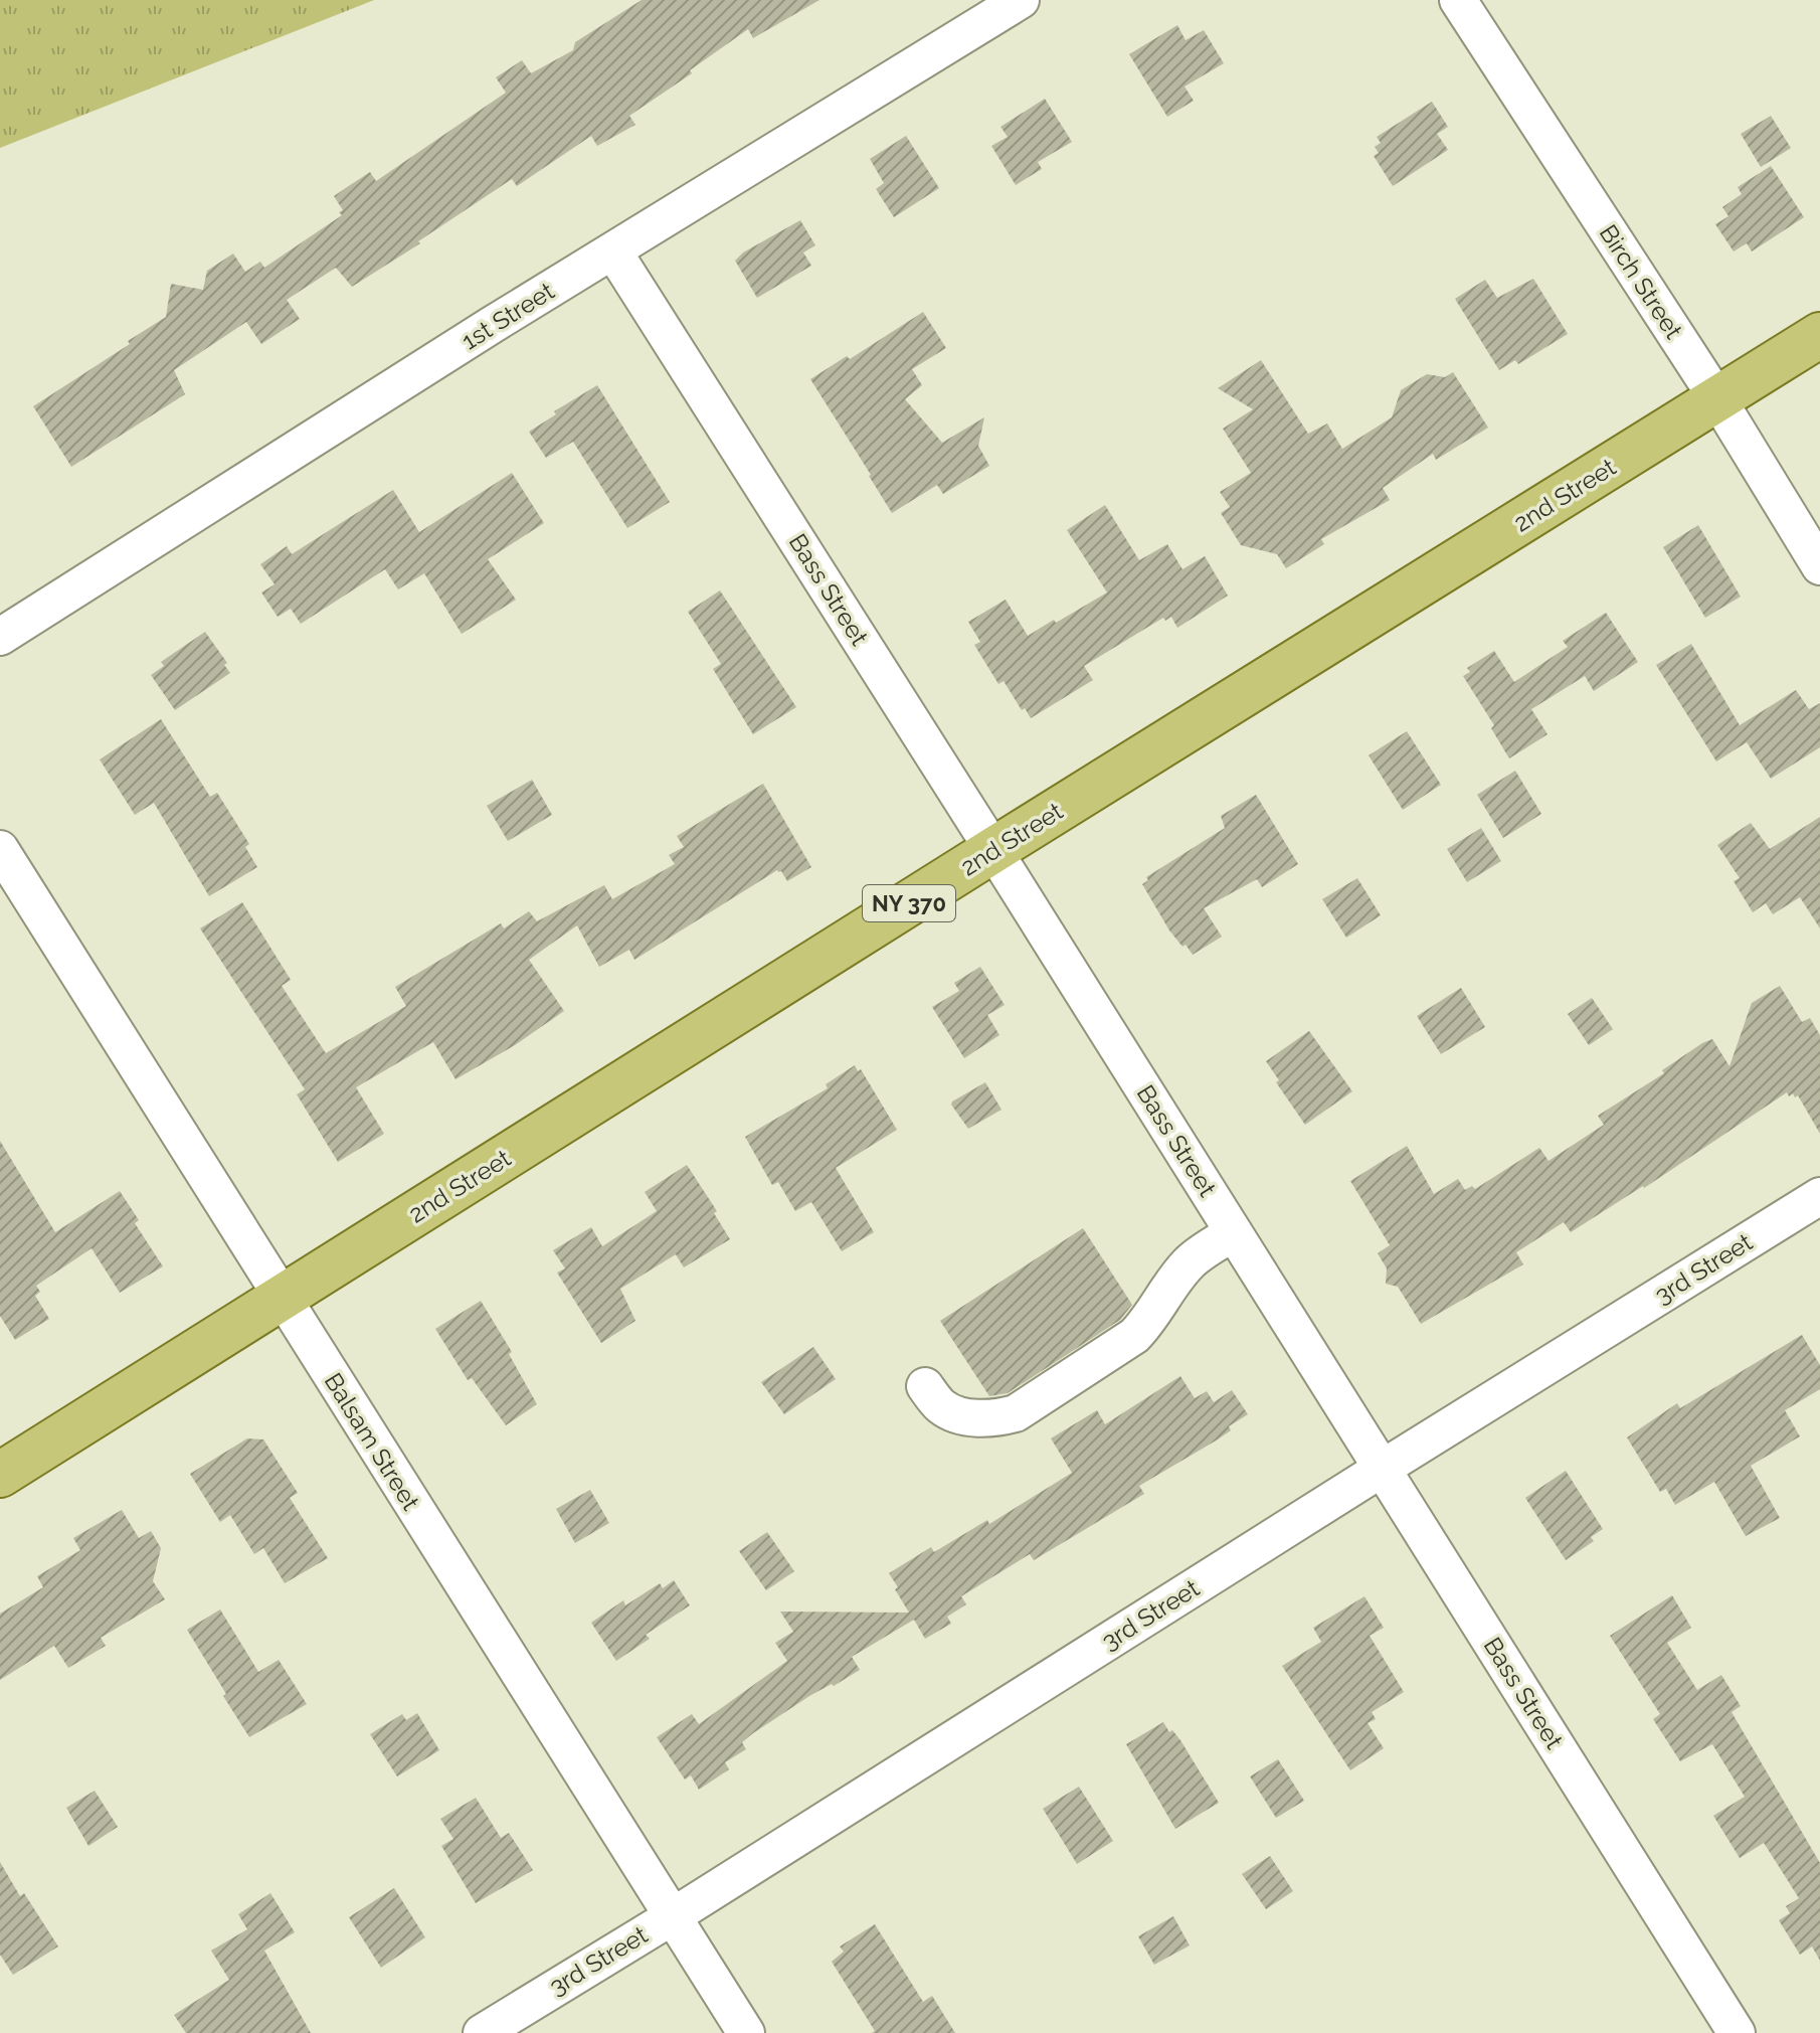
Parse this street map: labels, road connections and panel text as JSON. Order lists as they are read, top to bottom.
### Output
{
  "streets": {
    "main road": ["2nd Street", "NY 370"],
    "street": [
      "Birch Street",
      "1st Street",
      "Bass Street",
      "3rd Street",
      "Balsam Street"
    ]
  },
  "crossings": [
    ["Birch Street", "2nd Street"],
    ["1st Street", "Bass Street"],
    ["2nd Street", "Bass Street"],
    ["2nd Street", "Balsam Street"],
    ["Bass Street", "3rd Street"],
    ["3rd Street", "Balsam Street"]
  ]
}
